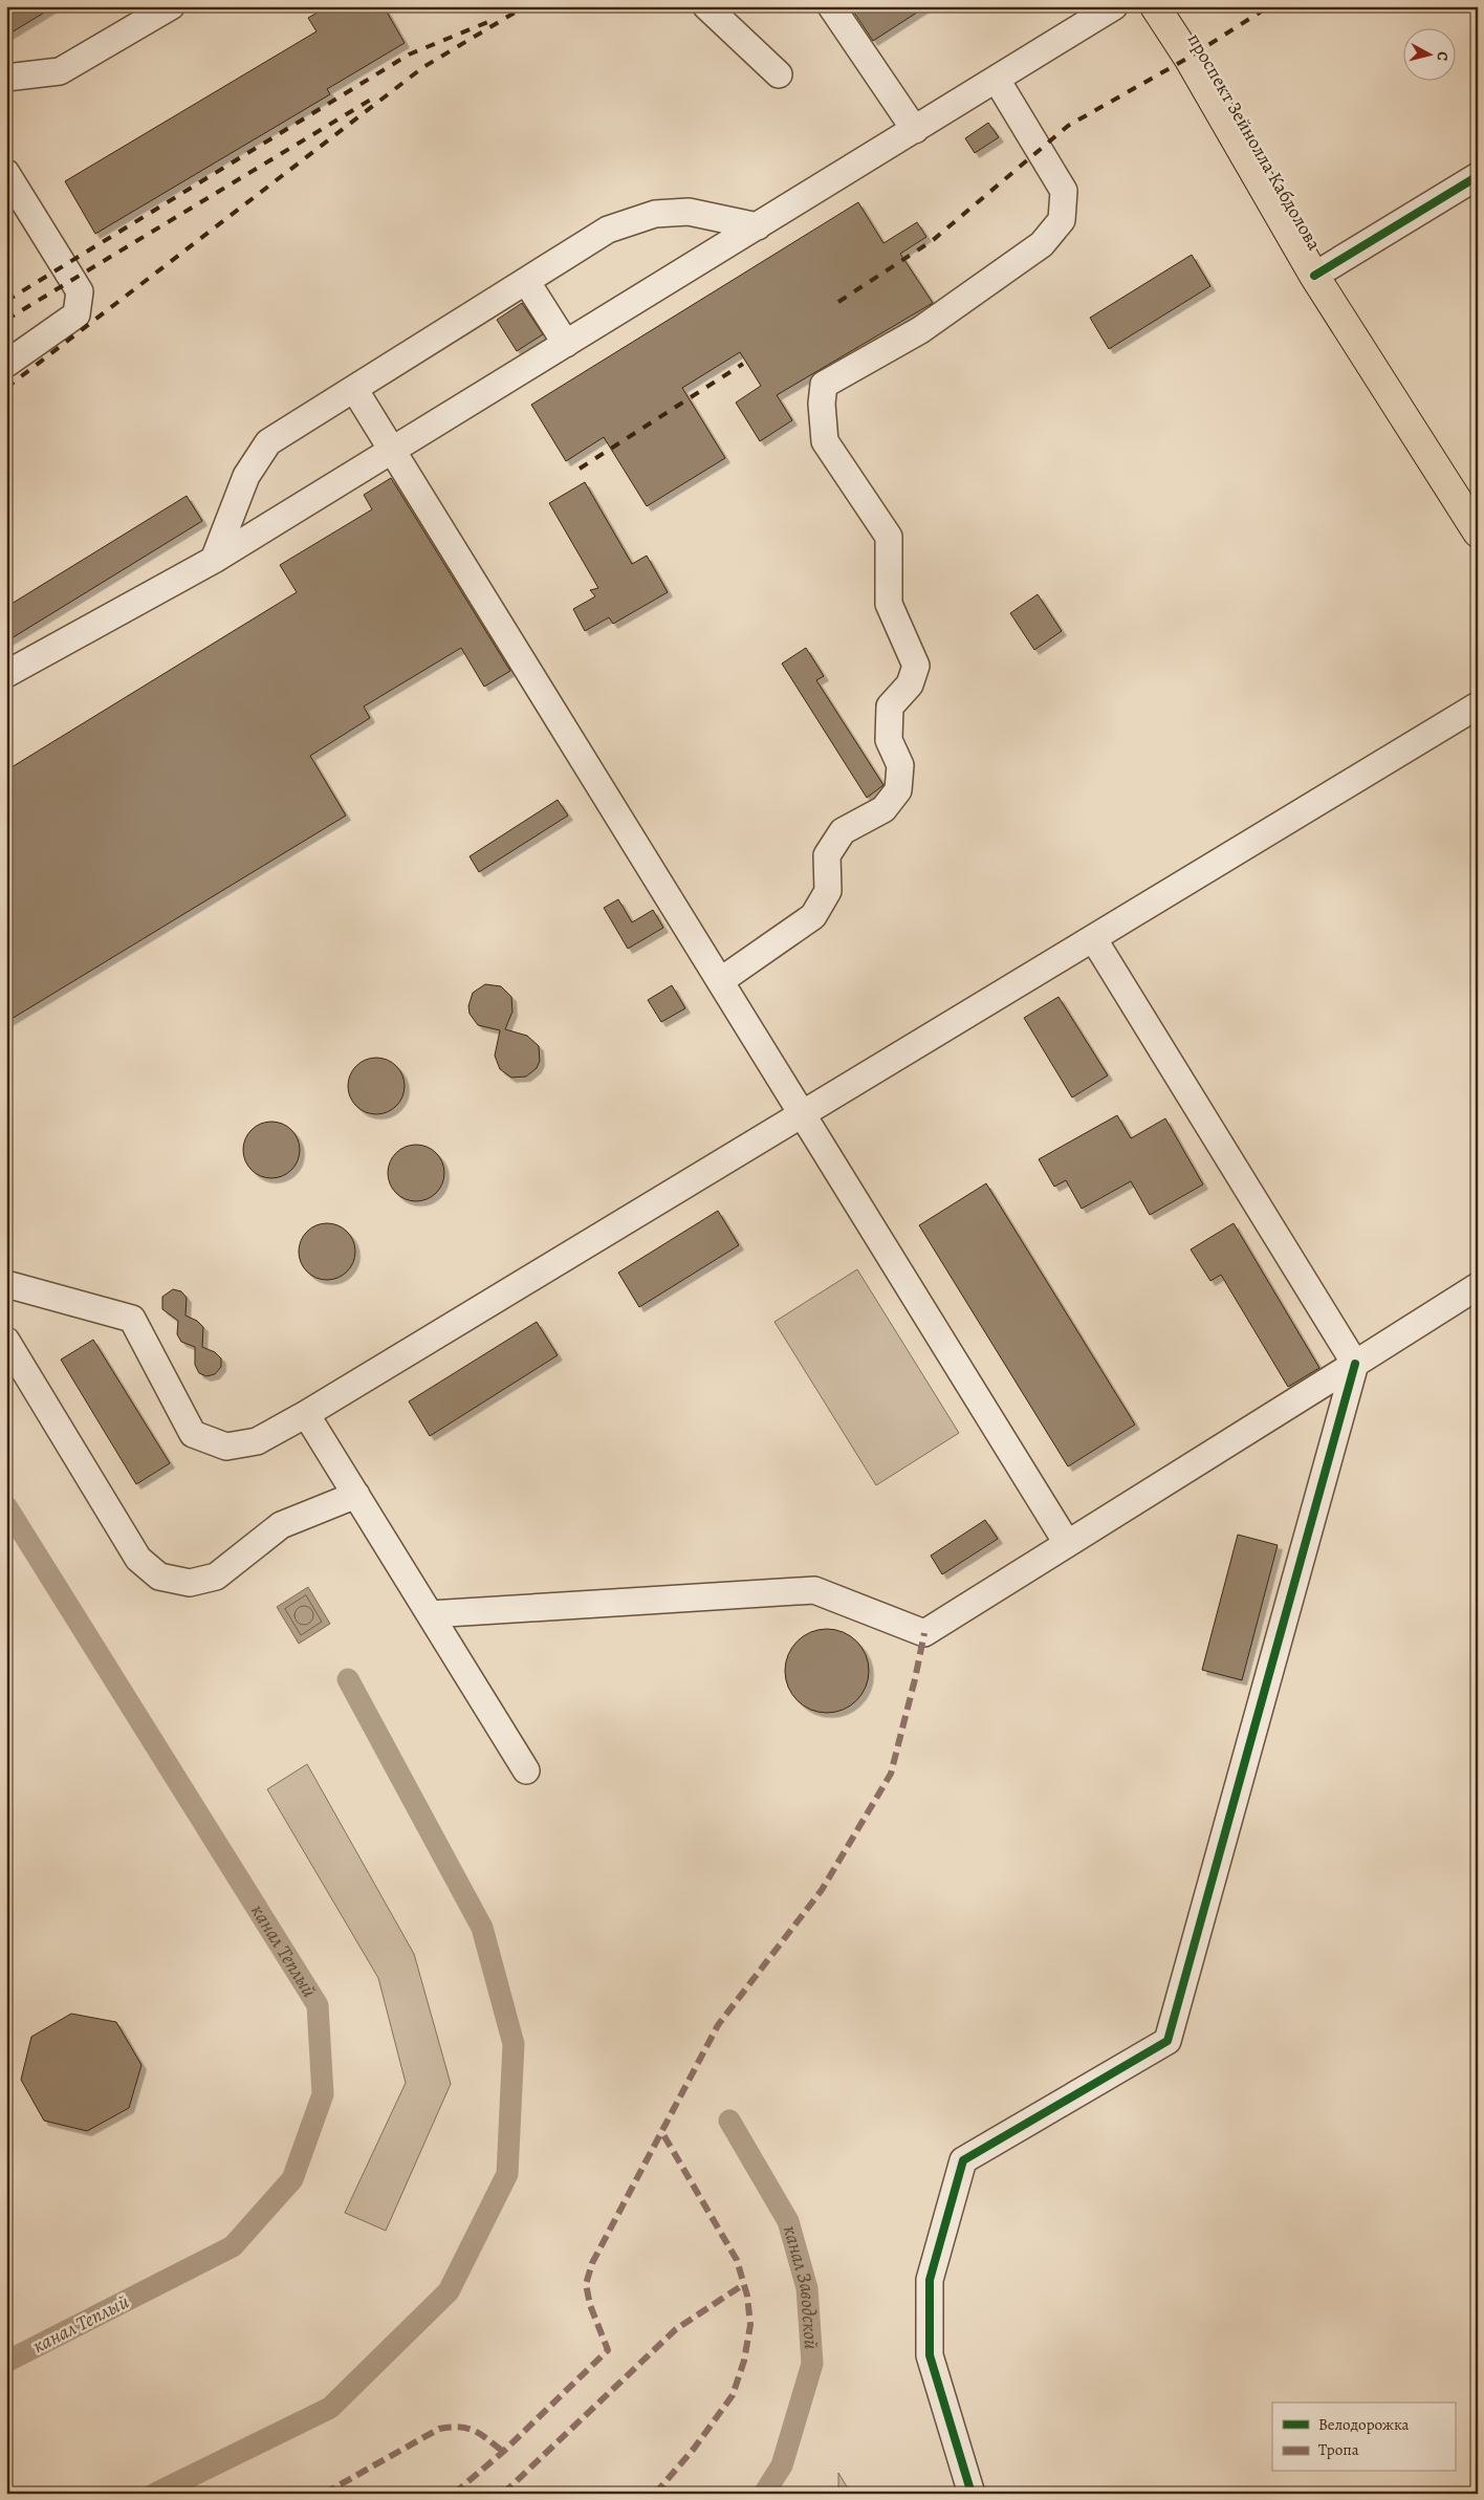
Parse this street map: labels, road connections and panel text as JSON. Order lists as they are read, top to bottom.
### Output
{
  "streets": {
    "main road": ["проспект Зейнолла Кабдолова"]
  },
  "water": ["канал Теплый", "канал Заводской"],
  "legend": ["Велодорожка", "Тропа"],
  "north": "right"
}
